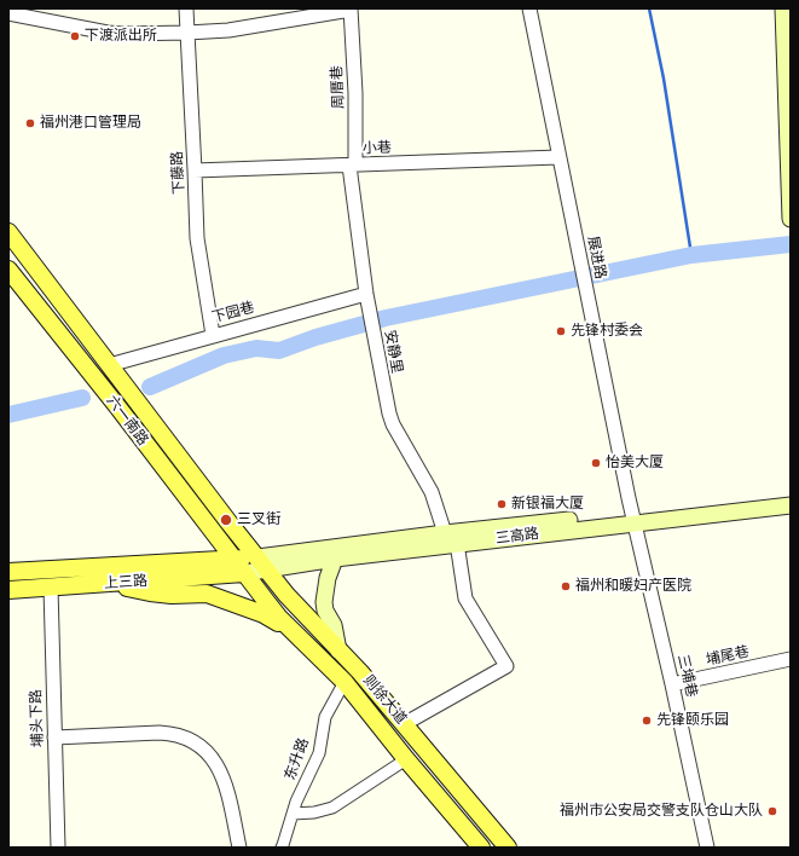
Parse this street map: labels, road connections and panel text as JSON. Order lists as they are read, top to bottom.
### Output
{
  "streets": {
    "main road": [
      "六一南路",
      "三高路",
      "上三路",
      "则徐大道"
    ],
    "street": [
      "周厝巷",
      "小巷",
      "下藤路",
      "展进路",
      "下园巷",
      "安静里",
      "埔尾巷",
      "三埔巷",
      "埔头下路",
      "东升路"
    ]
  },
  "crossings": [
    ["周厝巷", "小巷"],
    ["周厝巷", "安静里"],
    ["小巷", "下藤路"],
    ["小巷", "展进路"],
    ["小巷", "安静里"],
    ["下藤路", "下园巷"],
    ["展进路", "三高路"],
    ["展进路", "三埔巷"],
    ["下园巷", "安静里"],
    ["下园巷", "则徐大道"],
    ["安静里", "三高路"],
    ["安静里", "则徐大道"],
    ["六一南路", "上三路"],
    ["六一南路", "则徐大道"],
    ["三高路", "三埔巷"],
    ["三高路", "则徐大道"],
    ["上三路", "则徐大道"],
    ["上三路", "埔头下路"],
    ["埔尾巷", "三埔巷"],
    ["则徐大道", "东升路"]
  ],
  "places": [
    "下渡派出所",
    "福州港口管理局",
    "先锋村委会",
    "怡美大厦",
    "新银福大厦",
    "三叉街",
    "福州和暖妇产医院",
    "先锋颐乐园",
    "福州市公安局交警支队仓山大队"
  ]
}
